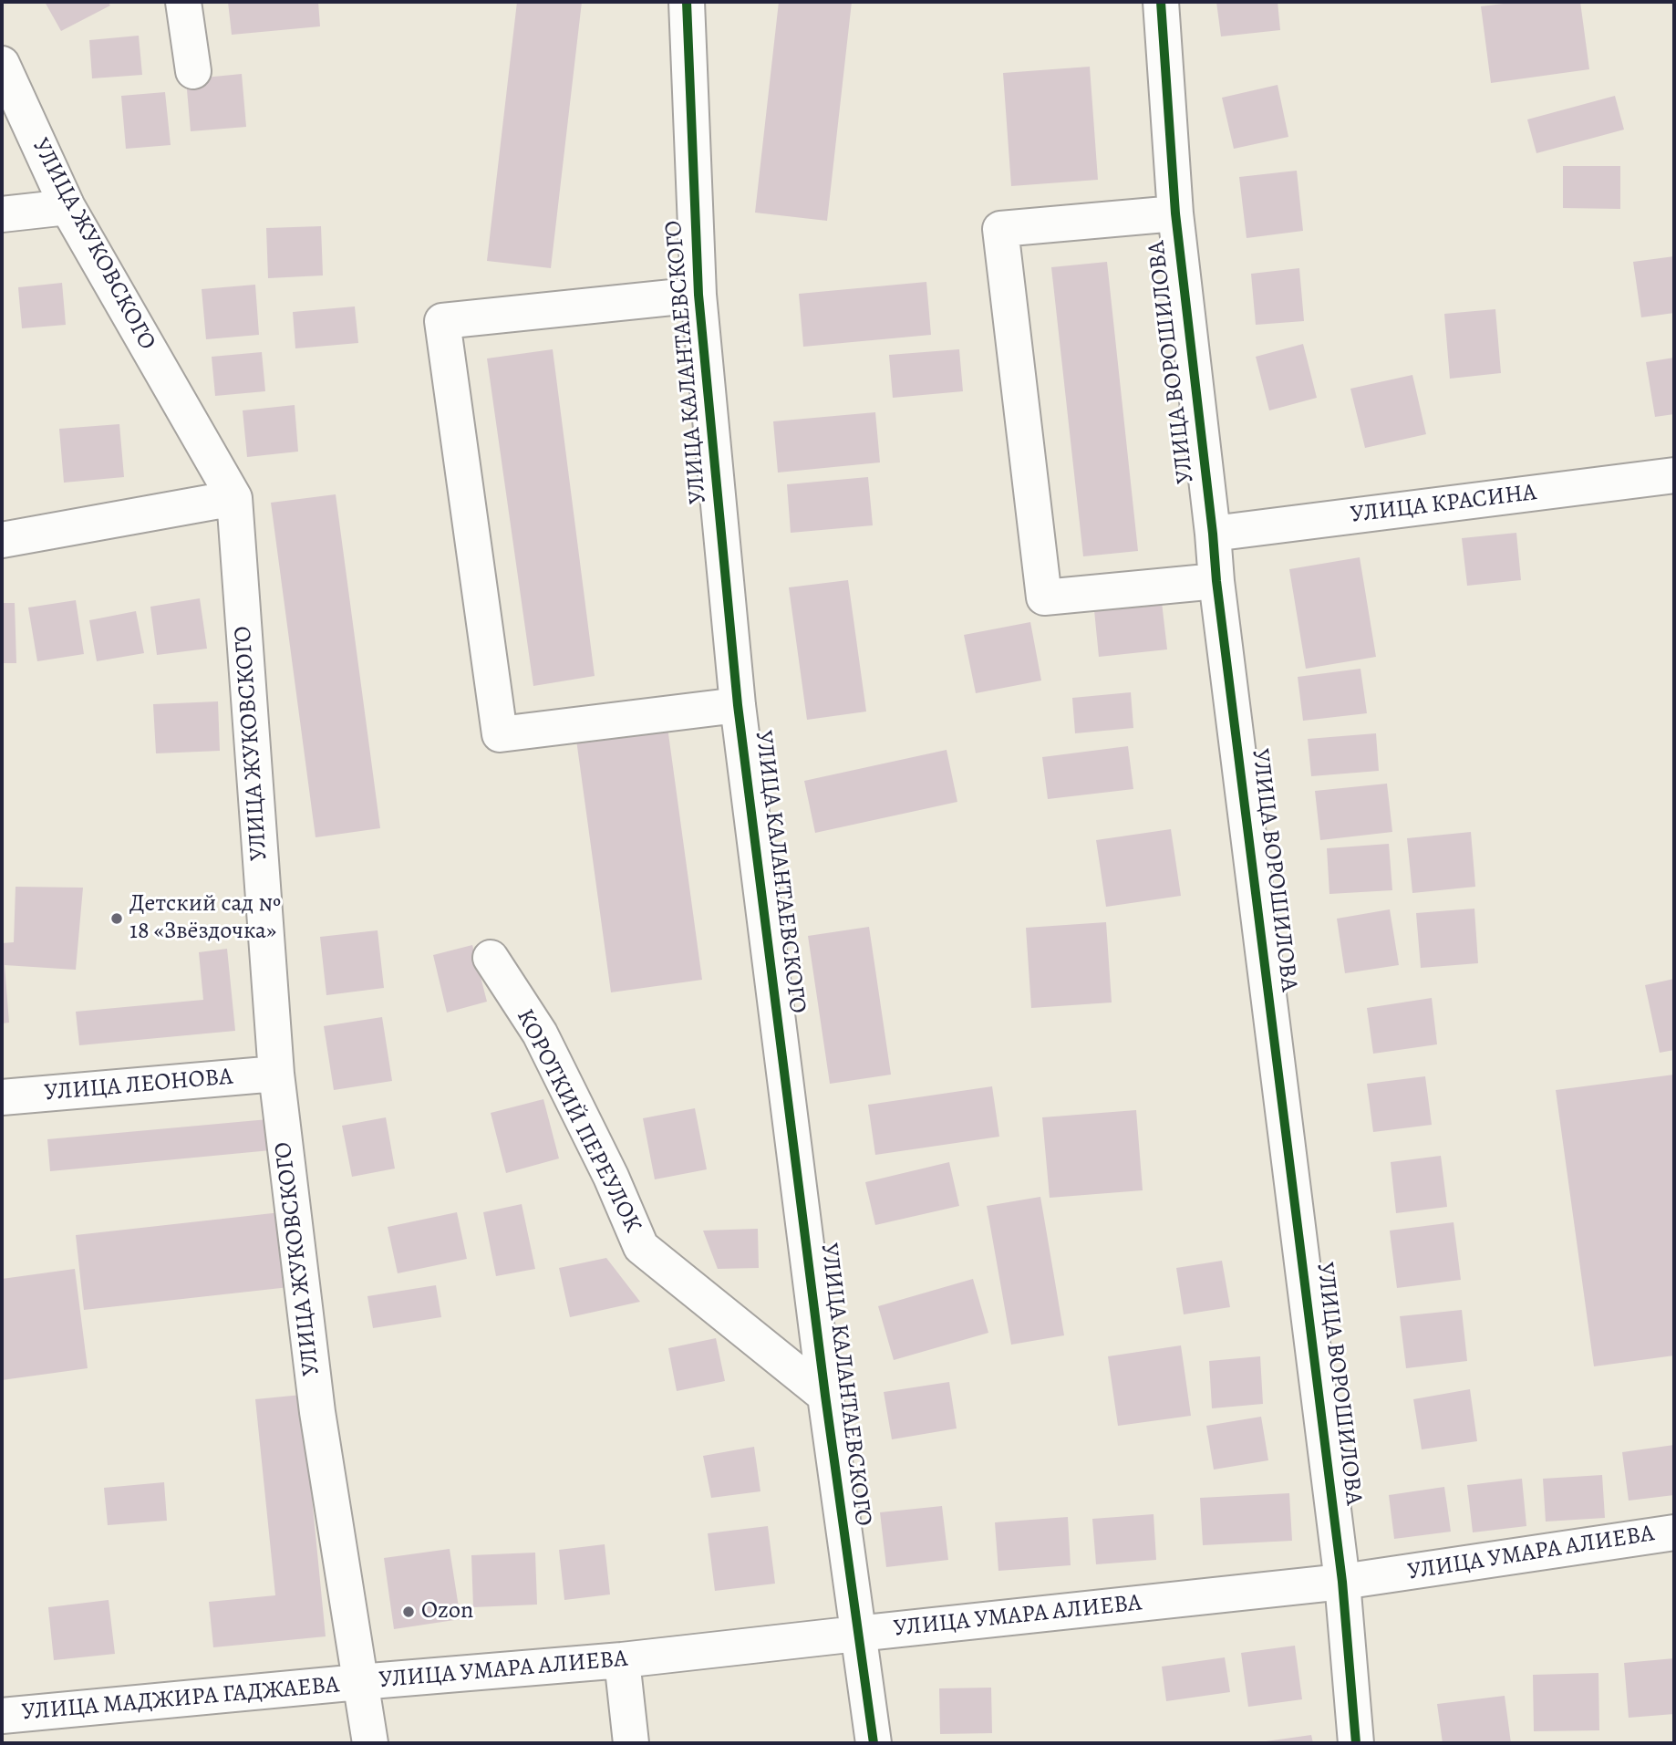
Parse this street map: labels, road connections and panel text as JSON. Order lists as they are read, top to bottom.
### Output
{
  "streets": {
    "street": [
      "УЛИЦА ЖУКОВСКОГО",
      "УЛИЦА КАЛАНТАЕВСКОГО",
      "УЛИЦА ВОРОШИЛОВА",
      "УЛИЦА КРАСИНА",
      "УЛИЦА ЛЕОНОВА",
      "КОРОТКИЙ ПЕРЕУЛОК",
      "УЛИЦА УМАРА АЛИЕВА",
      "УЛИЦА МАДЖИРА ГАДЖАЕВА"
    ]
  },
  "crossings": [
    ["УЛИЦА ЖУКОВСКОГО", "УЛИЦА ЛЕОНОВА"],
    ["УЛИЦА ЖУКОВСКОГО", "УЛИЦА УМАРА АЛИЕВА"],
    ["УЛИЦА ЖУКОВСКОГО", "УЛИЦА МАДЖИРА ГАДЖАЕВА"],
    ["УЛИЦА КАЛАНТАЕВСКОГО", "КОРОТКИЙ ПЕРЕУЛОК"],
    ["УЛИЦА КАЛАНТАЕВСКОГО", "УЛИЦА УМАРА АЛИЕВА"],
    ["УЛИЦА ВОРОШИЛОВА", "УЛИЦА КРАСИНА"],
    ["УЛИЦА ВОРОШИЛОВА", "УЛИЦА УМАРА АЛИЕВА"],
    ["УЛИЦА УМАРА АЛИЕВА", "УЛИЦА МАДЖИРА ГАДЖАЕВА"]
  ],
  "places": ["Детский сад № 18 «Звёздочка»", "Ozon"]
}
